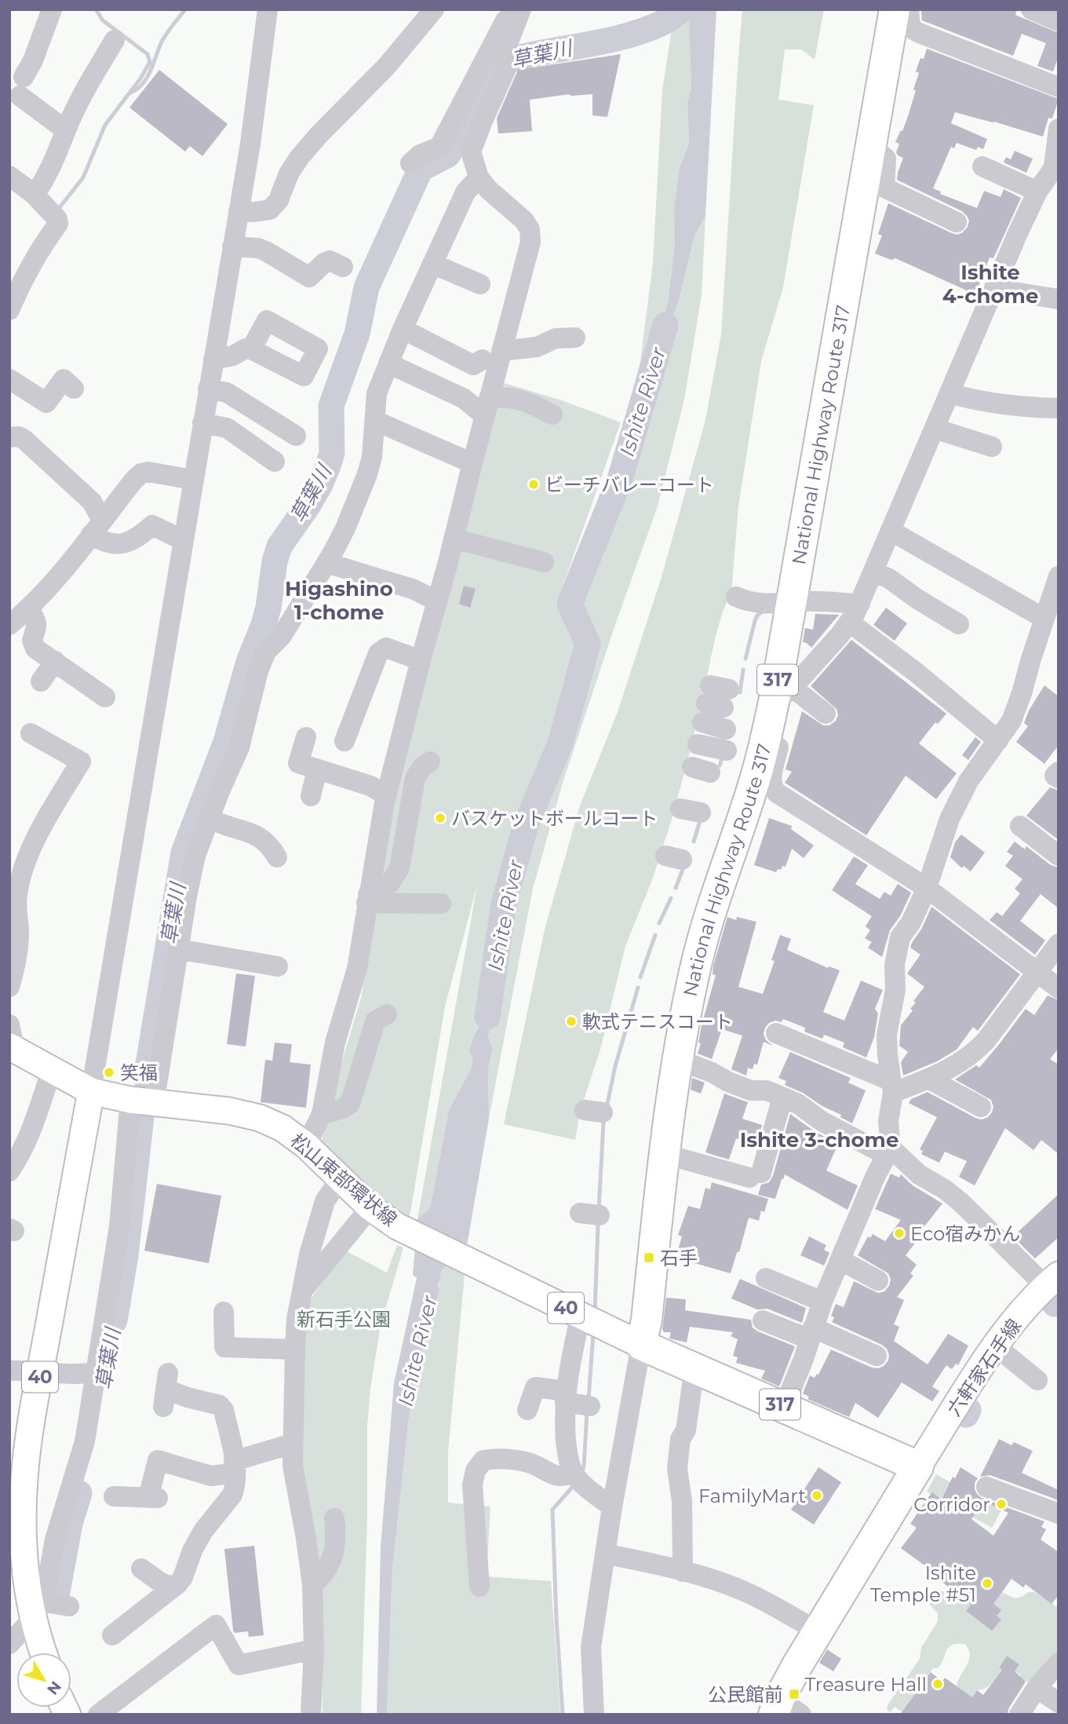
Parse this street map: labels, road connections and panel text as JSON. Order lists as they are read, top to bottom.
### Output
{
  "streets": {
    "highway": ["National Highway Route 317", "317"],
    "main road": ["松山東部環状線", "40", "六軒家石手線"]
  },
  "crossings": [
    ["National Highway Route 317", "317"],
    ["National Highway Route 317", "松山東部環状線"],
    ["317", "松山東部環状線"],
    ["317", "六軒家石手線"],
    ["松山東部環状線", "40"]
  ],
  "districts": ["Ishite 4-chome", "Higashino 1-chome", "Ishite 3-chome"],
  "water": ["草葉川", "Ishite River"],
  "parks": ["新石手公園"],
  "places": {
    "other": [
      "ビーチバレーコート",
      "バスケットボールコート",
      "軟式テニスコート",
      "笑福",
      "Eco宿みかん",
      "FamilyMart",
      "Corridor",
      "Ishite Temple #51",
      "Treasure Hall"
    ],
    "transit": ["石手", "公民館前"]
  },
  "north": "bottom right"
}
